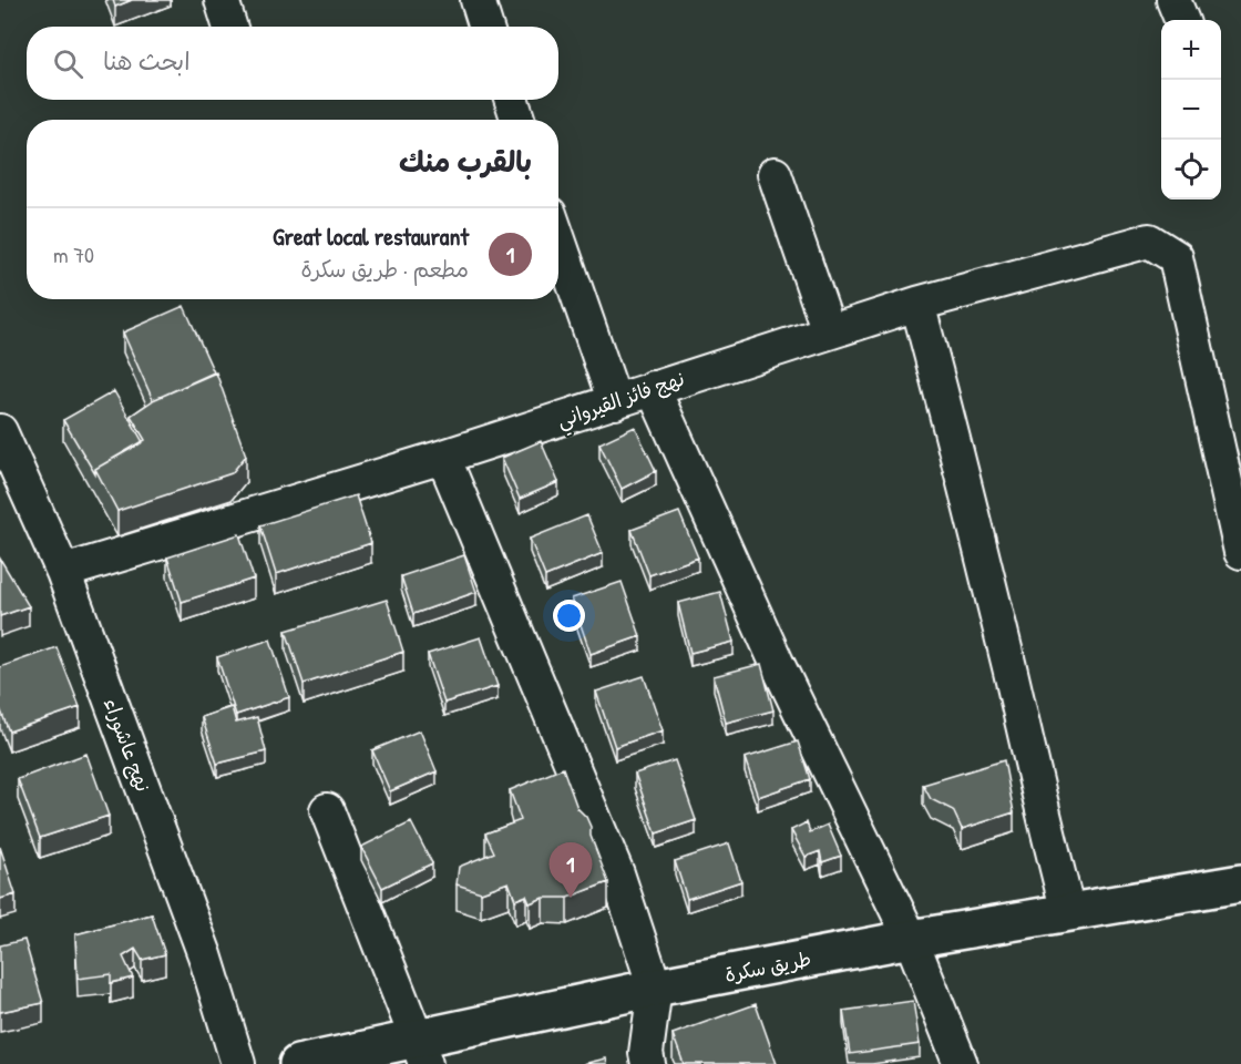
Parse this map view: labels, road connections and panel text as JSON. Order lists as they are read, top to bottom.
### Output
{
  "streets": {
    "main road": ["طريق سكرة"],
    "street": ["نهج فائز القيرواني", "نهج عاشوراء"]
  },
  "crossings": [
    ["نهج فائز القيرواني", "نهج عاشوراء"]
  ],
  "page": {
    "map_buttons": ["+", "−"],
    "search": "ابحث هنا",
    "heading": "بالقرب منك",
    "list": [
      {
        "mark": "1",
        "name": "Great local restaurant",
        "note": "مطعم · طريق سكرة",
        "value": "70 m"
      }
    ],
    "pins": "1"
  }
}
